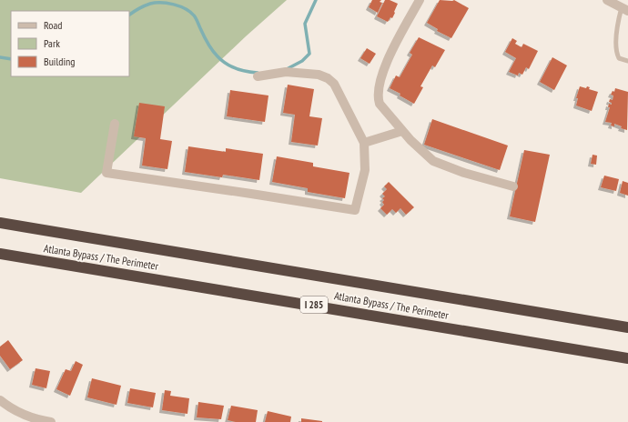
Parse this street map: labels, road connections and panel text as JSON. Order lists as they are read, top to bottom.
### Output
{
  "streets": {
    "highway": ["Atlanta Bypass / The Perimeter", "I 285"]
  },
  "legend": ["Road", "Park", "Building"]
}
